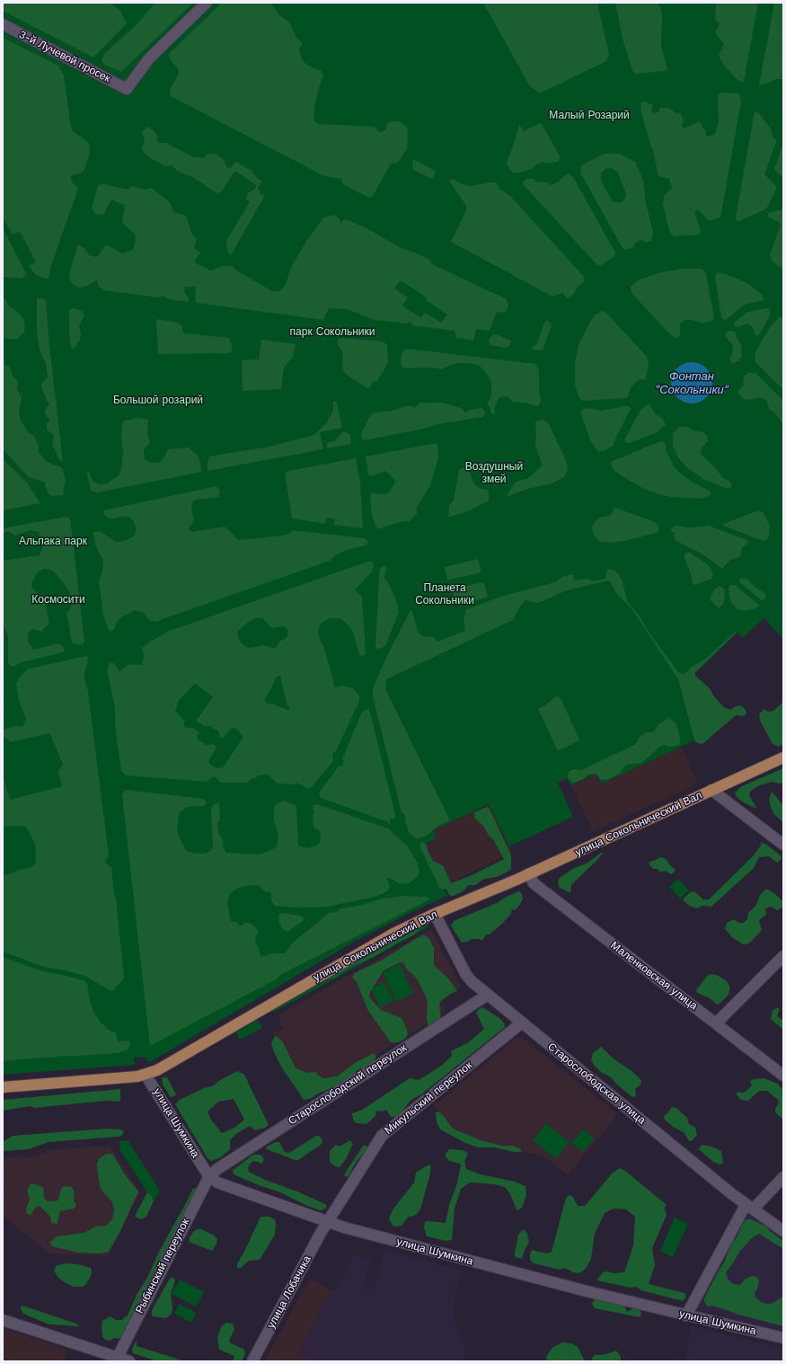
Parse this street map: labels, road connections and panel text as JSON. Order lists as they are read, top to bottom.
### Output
{
  "streets": {
    "main road": ["улица Сокольнический Вал"],
    "street": [
      "3-й Лучевой просек",
      "Маленковская улица",
      "Старослободская улица",
      "Старослободский переулок",
      "Микульский переулок",
      "улица Шумкина",
      "Рыбинский переулок",
      "улица Лобачика"
    ]
  },
  "crossings": [
    ["улица Сокольнический Вал", "Маленковская улица"],
    ["улица Сокольнический Вал", "Старослободская улица"],
    ["улица Сокольнический Вал", "улица Шумкина"],
    ["Старослободская улица", "Старослободский переулок"],
    ["Старослободская улица", "Микульский переулок"],
    ["Старослободский переулок", "улица Шумкина"],
    ["Старослободский переулок", "Рыбинский переулок"],
    ["Микульский переулок", "улица Шумкина"],
    ["Микульский переулок", "улица Лобачика"],
    ["улица Шумкина", "Рыбинский переулок"],
    ["улица Шумкина", "улица Лобачика"]
  ],
  "water": ["Фонтан \"Сокольники\""],
  "parks": [
    "Малый Розарий",
    "парк Сокольники",
    "Большой розарий",
    "Воздушный змей",
    "Альпака парк",
    "Планета Сокольники",
    "Космосити"
  ]
}
